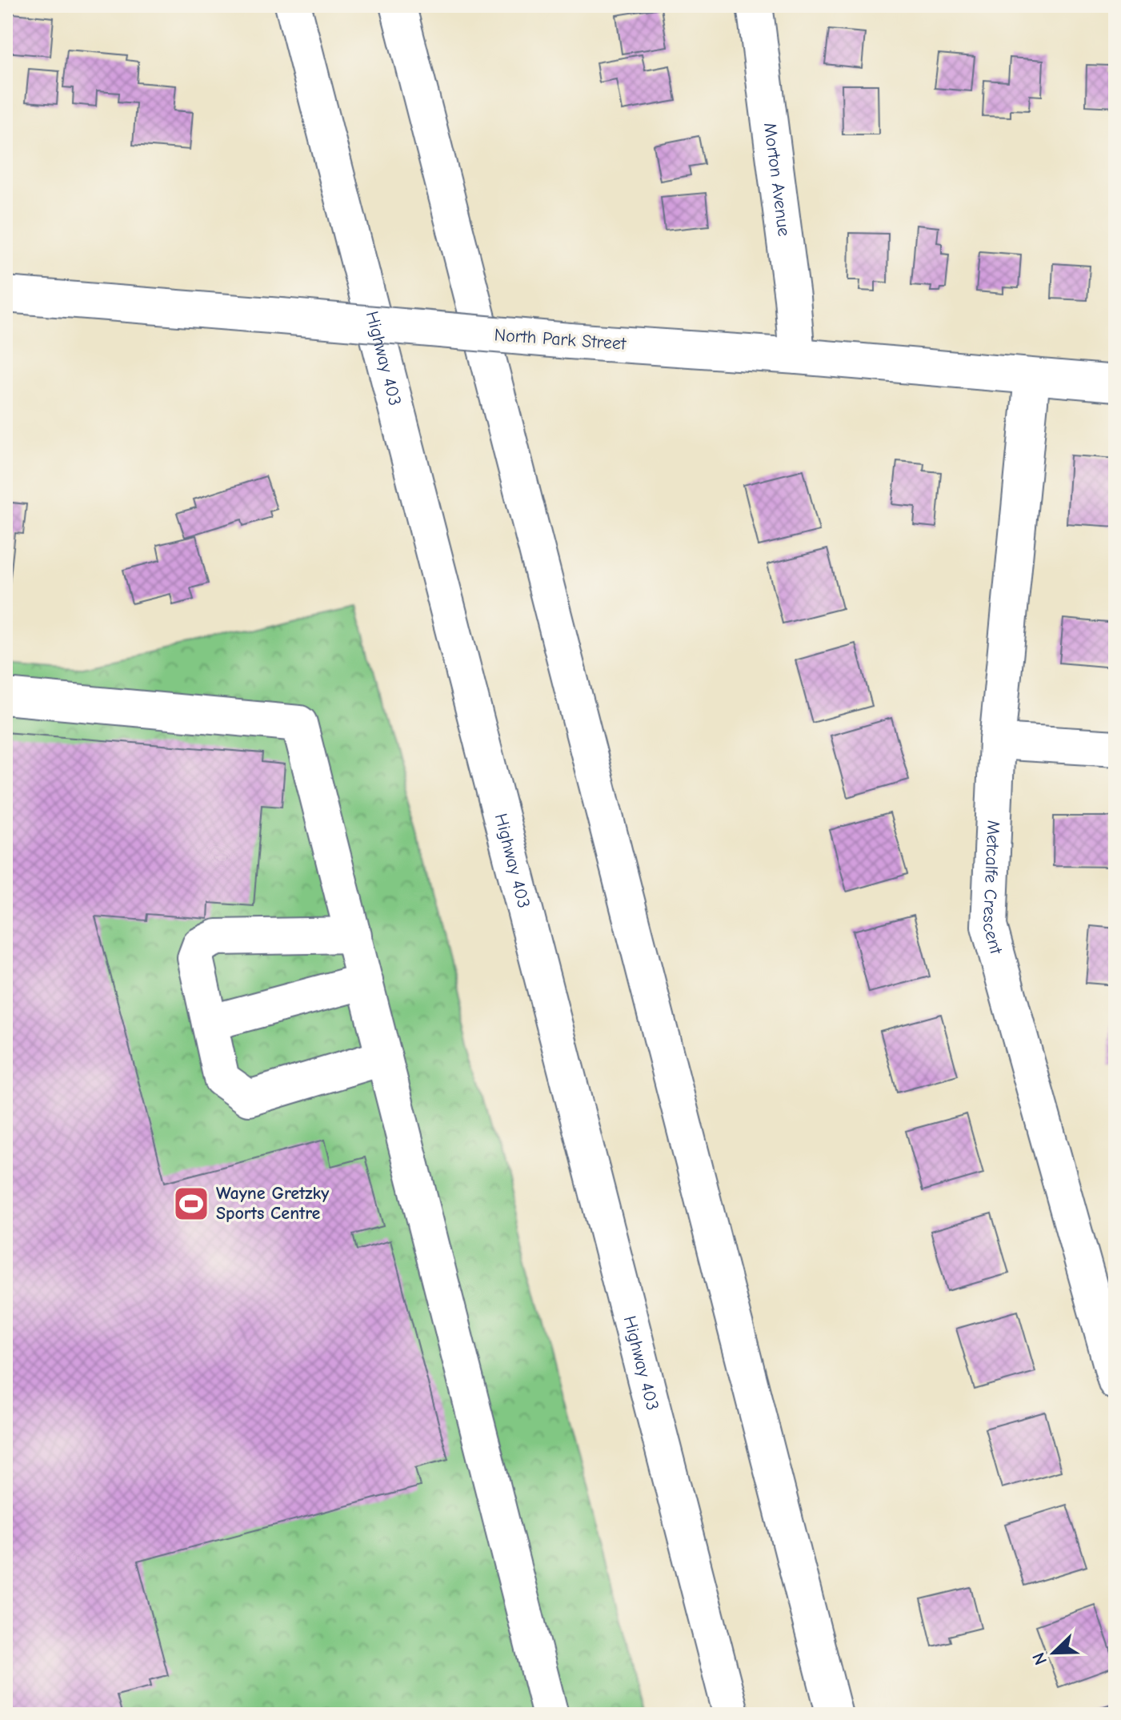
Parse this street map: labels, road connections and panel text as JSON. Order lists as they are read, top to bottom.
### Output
{
  "streets": {
    "main road": [
      "Morton Avenue",
      "North Park Street",
      "Highway 403",
      "Metcalfe Crescent"
    ]
  },
  "crossings": [
    ["Morton Avenue", "North Park Street"],
    ["North Park Street", "Metcalfe Crescent"]
  ],
  "places": {
    "sports": ["Wayne Gretzky Sports Centre"]
  },
  "north": "bottom left"
}
